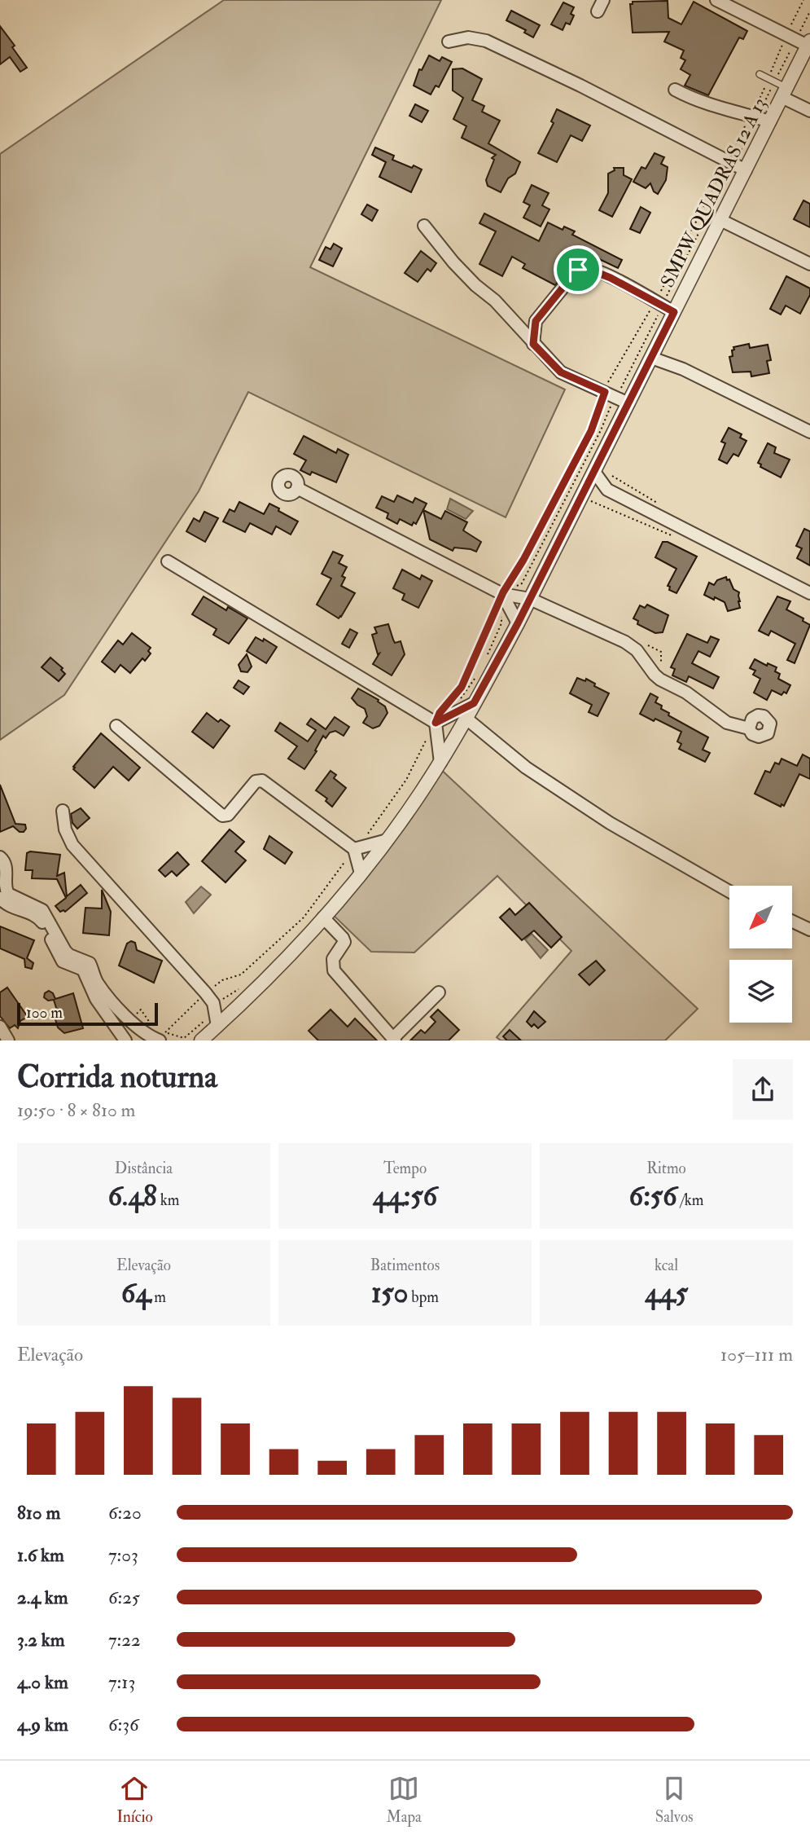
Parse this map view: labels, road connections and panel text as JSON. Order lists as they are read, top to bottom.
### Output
{
  "streets": {
    "street": ["SMPW QUADRAS 12 A 13"]
  },
  "scale_bar": "100 m",
  "north": "bottom left",
  "page": {
    "scale": "100 m",
    "heading": ["Corrida noturna", "19:50 · 8 × 810 m"],
    "stats": [
      ["Distância", "6.48 km"],
      ["Tempo", "44:56"],
      ["Ritmo", "6:56 /km"],
      ["Elevação", "64 m"],
      ["Batimentos", "150 bpm"],
      ["kcal", "445"]
    ],
    "chart": ["Elevação", "105–111 m"],
    "list": [
      {
        "name": "810 m",
        "note": "6:20"
      },
      {
        "name": "1.6 km",
        "note": "7:03"
      },
      {
        "name": "2.4 km",
        "note": "6:25"
      },
      {
        "name": "3.2 km",
        "note": "7:22"
      },
      {
        "name": "4.0 km",
        "note": "7:13"
      },
      {
        "name": "4.9 km",
        "note": "6:36"
      }
    ],
    "tabs": ["Início", "Mapa", "Salvos"]
  }
}
